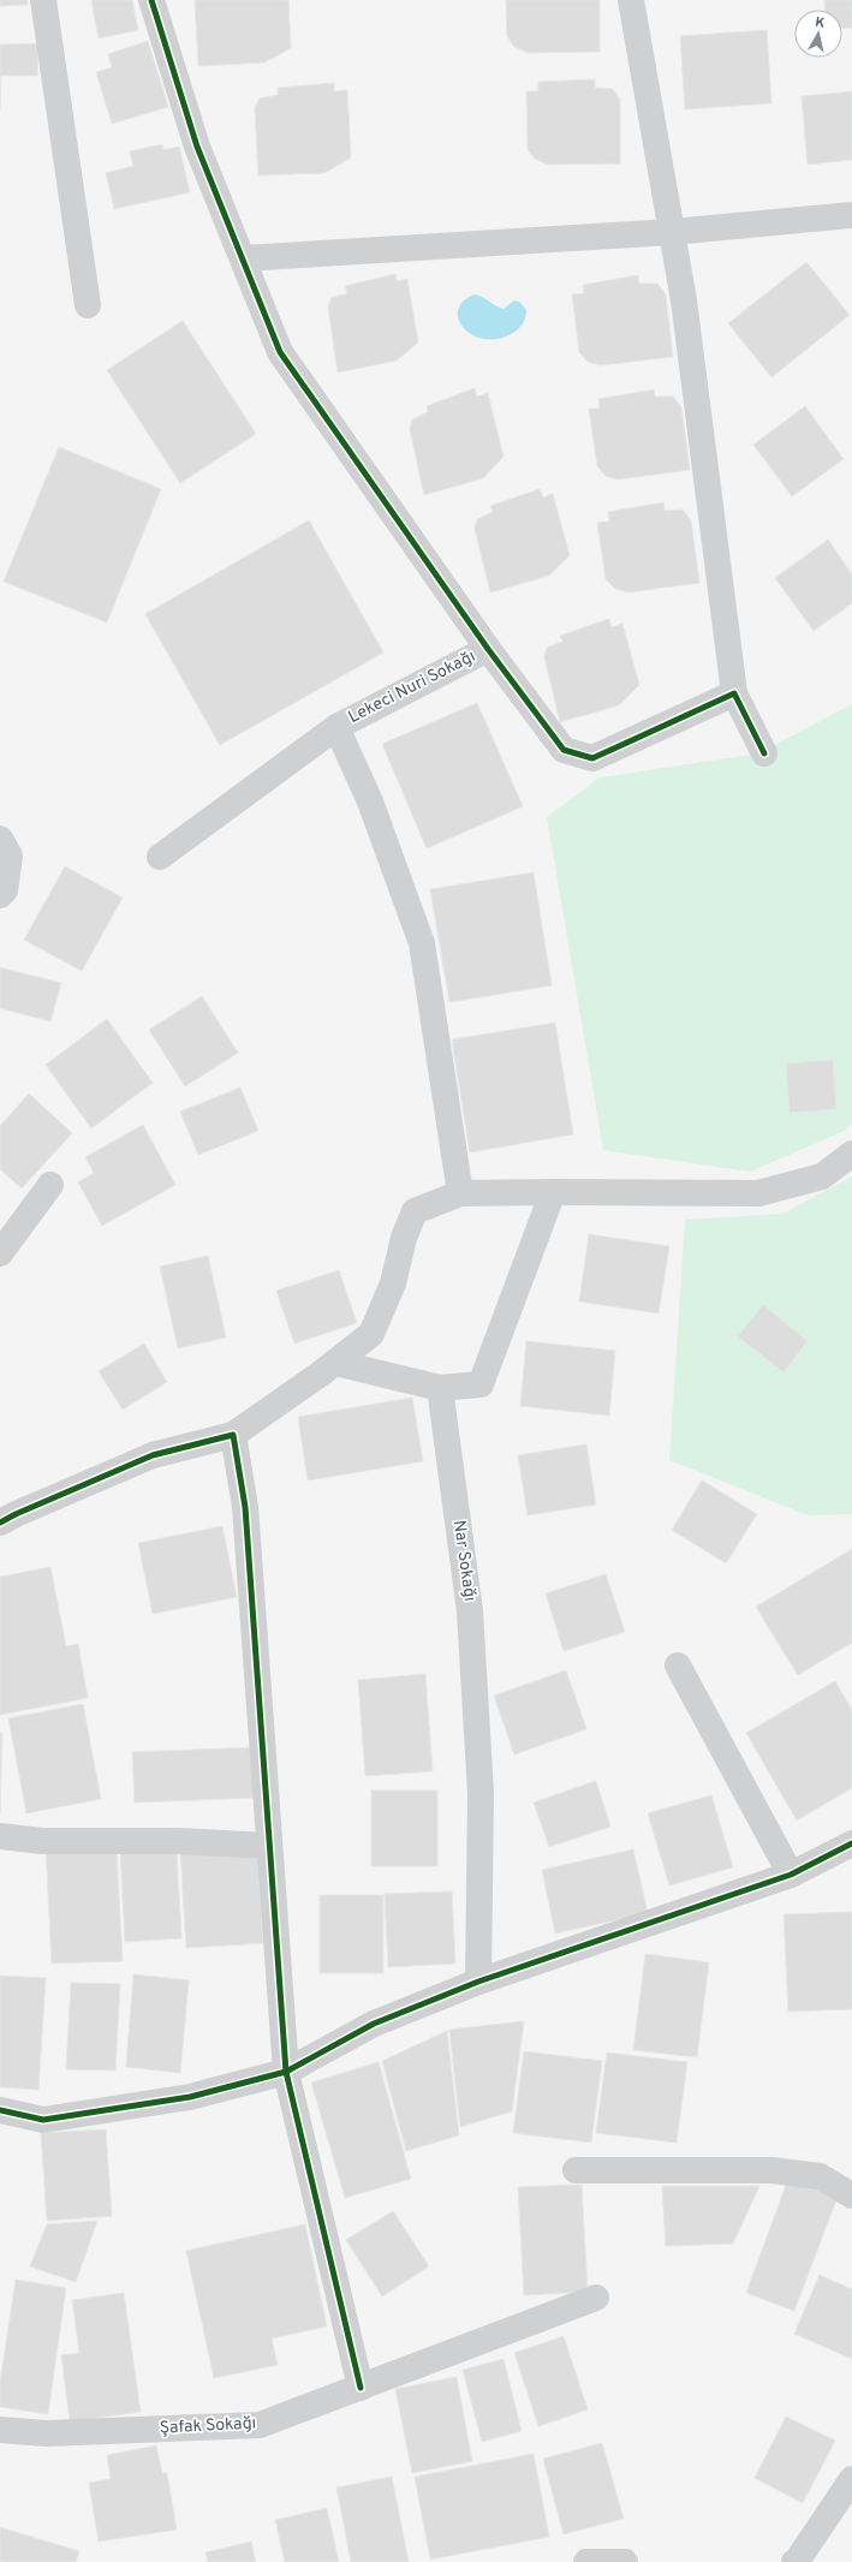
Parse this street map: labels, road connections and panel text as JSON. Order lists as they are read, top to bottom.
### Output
{
  "streets": {
    "street": ["Lekeci Nuri Sokağı", "Nar Sokağı", "Şafak Sokağı"]
  },
  "north": "top"
}
